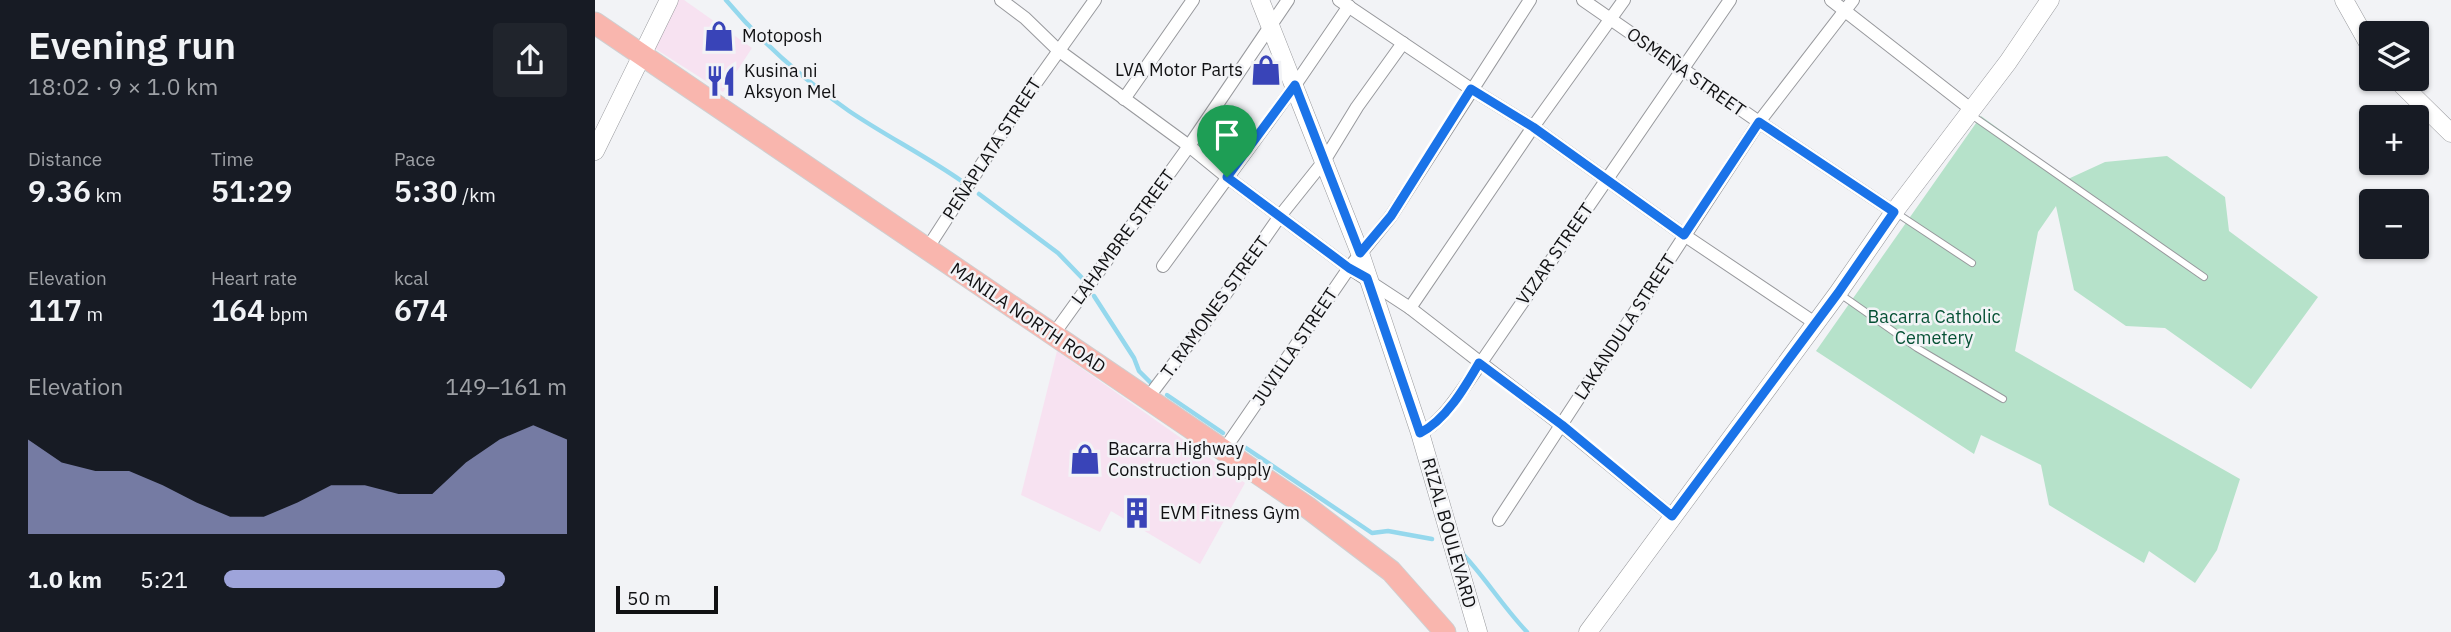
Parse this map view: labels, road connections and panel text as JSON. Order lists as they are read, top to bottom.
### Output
{
  "streets": {
    "highway": ["MANILA NORTH ROAD"],
    "street": [
      "OSMEÑA STREET",
      "PEÑAPLATA STREET",
      "LAHAMBRE STREET",
      "VIZAR STREET",
      "T. RAMONES STREET",
      "LAKANDULA STREET",
      "JUVILLA STREET",
      "RIZAL BOULEVARD"
    ]
  },
  "crossings": [
    ["OSMEÑA STREET", "VIZAR STREET"],
    ["OSMEÑA STREET", "LAKANDULA STREET"],
    ["PEÑAPLATA STREET", "MANILA NORTH ROAD"],
    ["LAHAMBRE STREET", "MANILA NORTH ROAD"],
    ["LAHAMBRE STREET", "RIZAL BOULEVARD"],
    ["VIZAR STREET", "RIZAL BOULEVARD"],
    ["T. RAMONES STREET", "MANILA NORTH ROAD"],
    ["T. RAMONES STREET", "RIZAL BOULEVARD"],
    ["MANILA NORTH ROAD", "JUVILLA STREET"],
    ["JUVILLA STREET", "RIZAL BOULEVARD"]
  ],
  "parks": ["Bacarra Catholic Cemetery"],
  "places": {
    "shop": ["Motoposh", "LVA Motor Parts", "Bacarra Highway Construction Supply"],
    "restaurant": ["Kusina ni Aksyon Mel"],
    "building": ["EVM Fitness Gym"]
  },
  "scale_bar": "50 m",
  "page": {
    "heading": ["Evening run", "18:02 · 9 × 1.0 km"],
    "map_buttons": ["+", "−"],
    "stats": [
      ["Distance", "9.36 km"],
      ["Time", "51:29"],
      ["Pace", "5:30 /km"],
      ["Elevation", "117 m"],
      ["Heart rate", "164 bpm"],
      ["kcal", "674"]
    ],
    "chart": ["Elevation", "149–161 m"],
    "list": [
      {
        "name": "1.0 km",
        "note": "5:21"
      }
    ],
    "scale": "50 m"
  }
}
